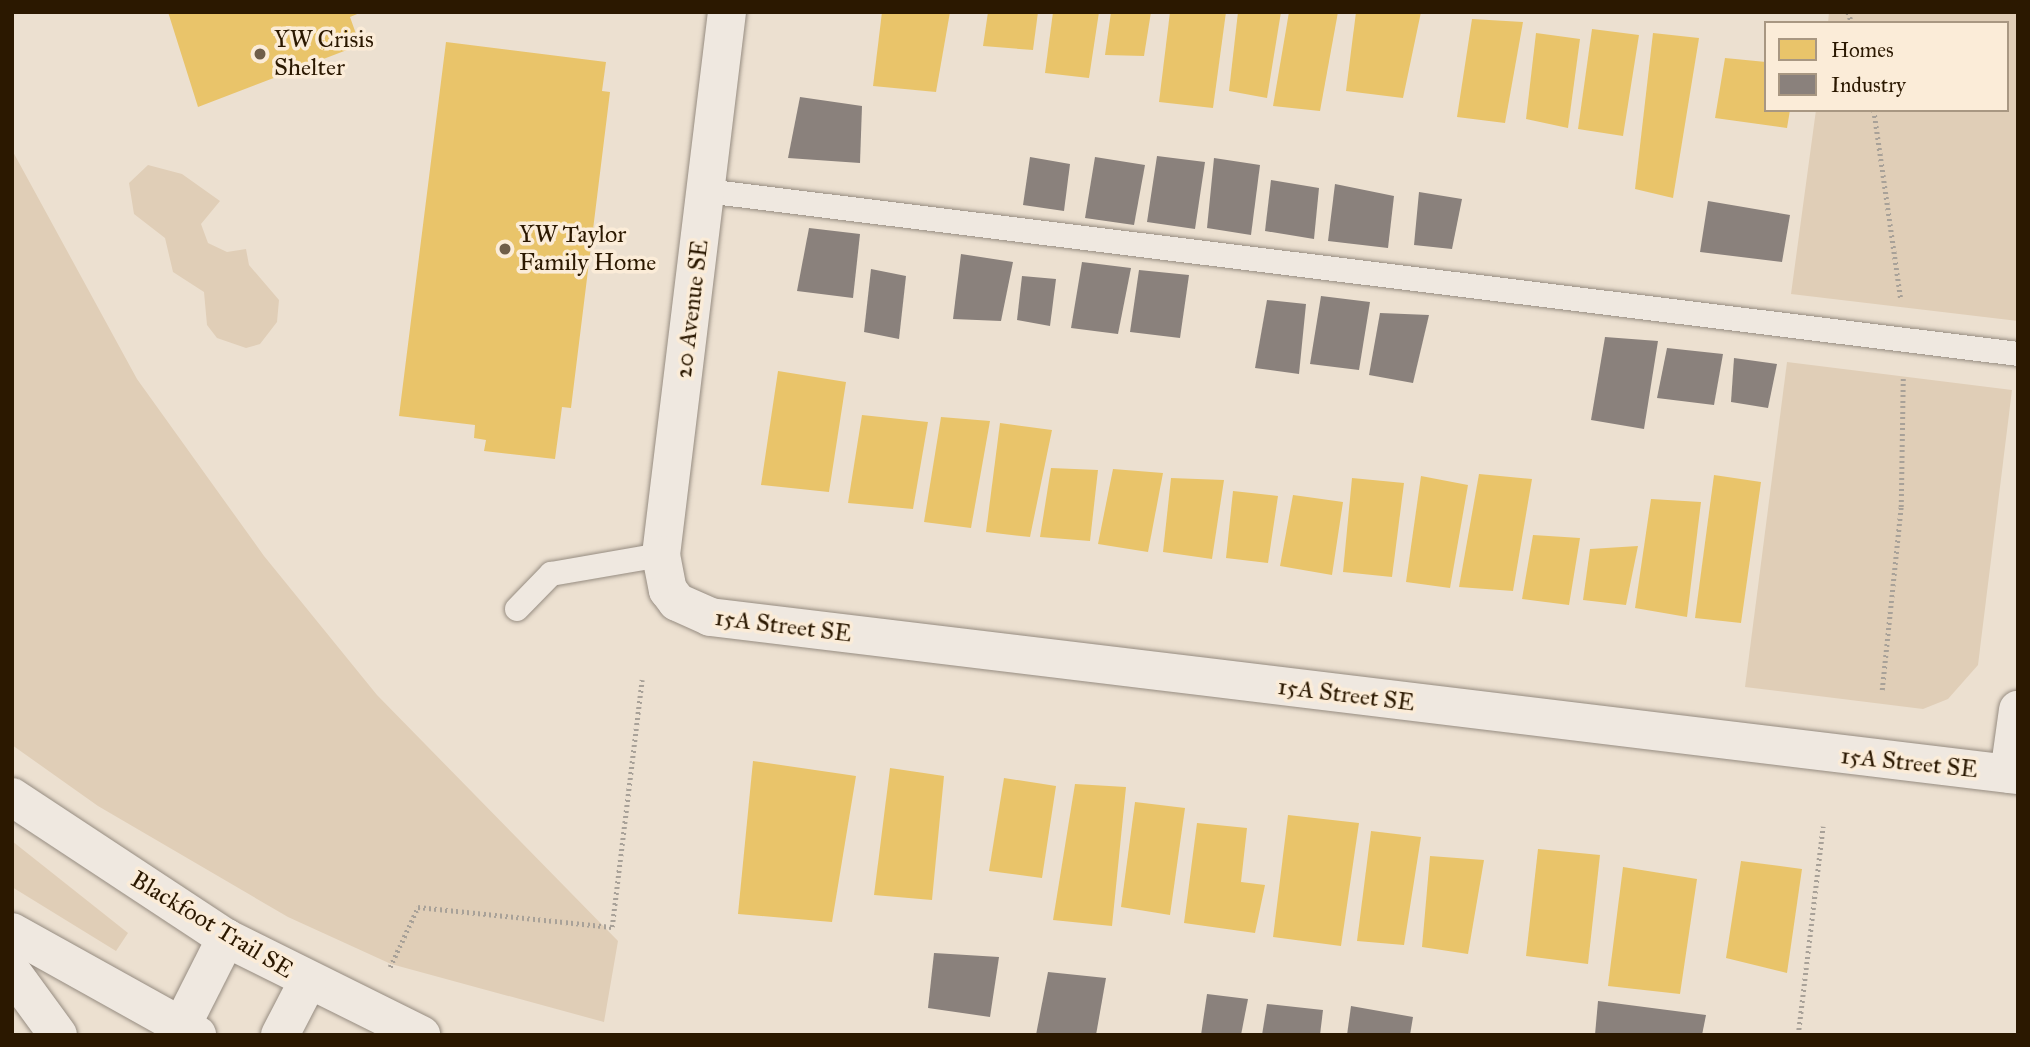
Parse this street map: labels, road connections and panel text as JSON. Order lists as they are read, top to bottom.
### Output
{
  "streets": {
    "street": ["20 Avenue SE", "15A Street SE", "Blackfoot Trail SE"]
  },
  "crossings": [
    ["20 Avenue SE", "15A Street SE"]
  ],
  "places": ["YW Crisis Shelter", "YW Taylor Family Home"],
  "legend": ["Homes", "Industry"]
}
